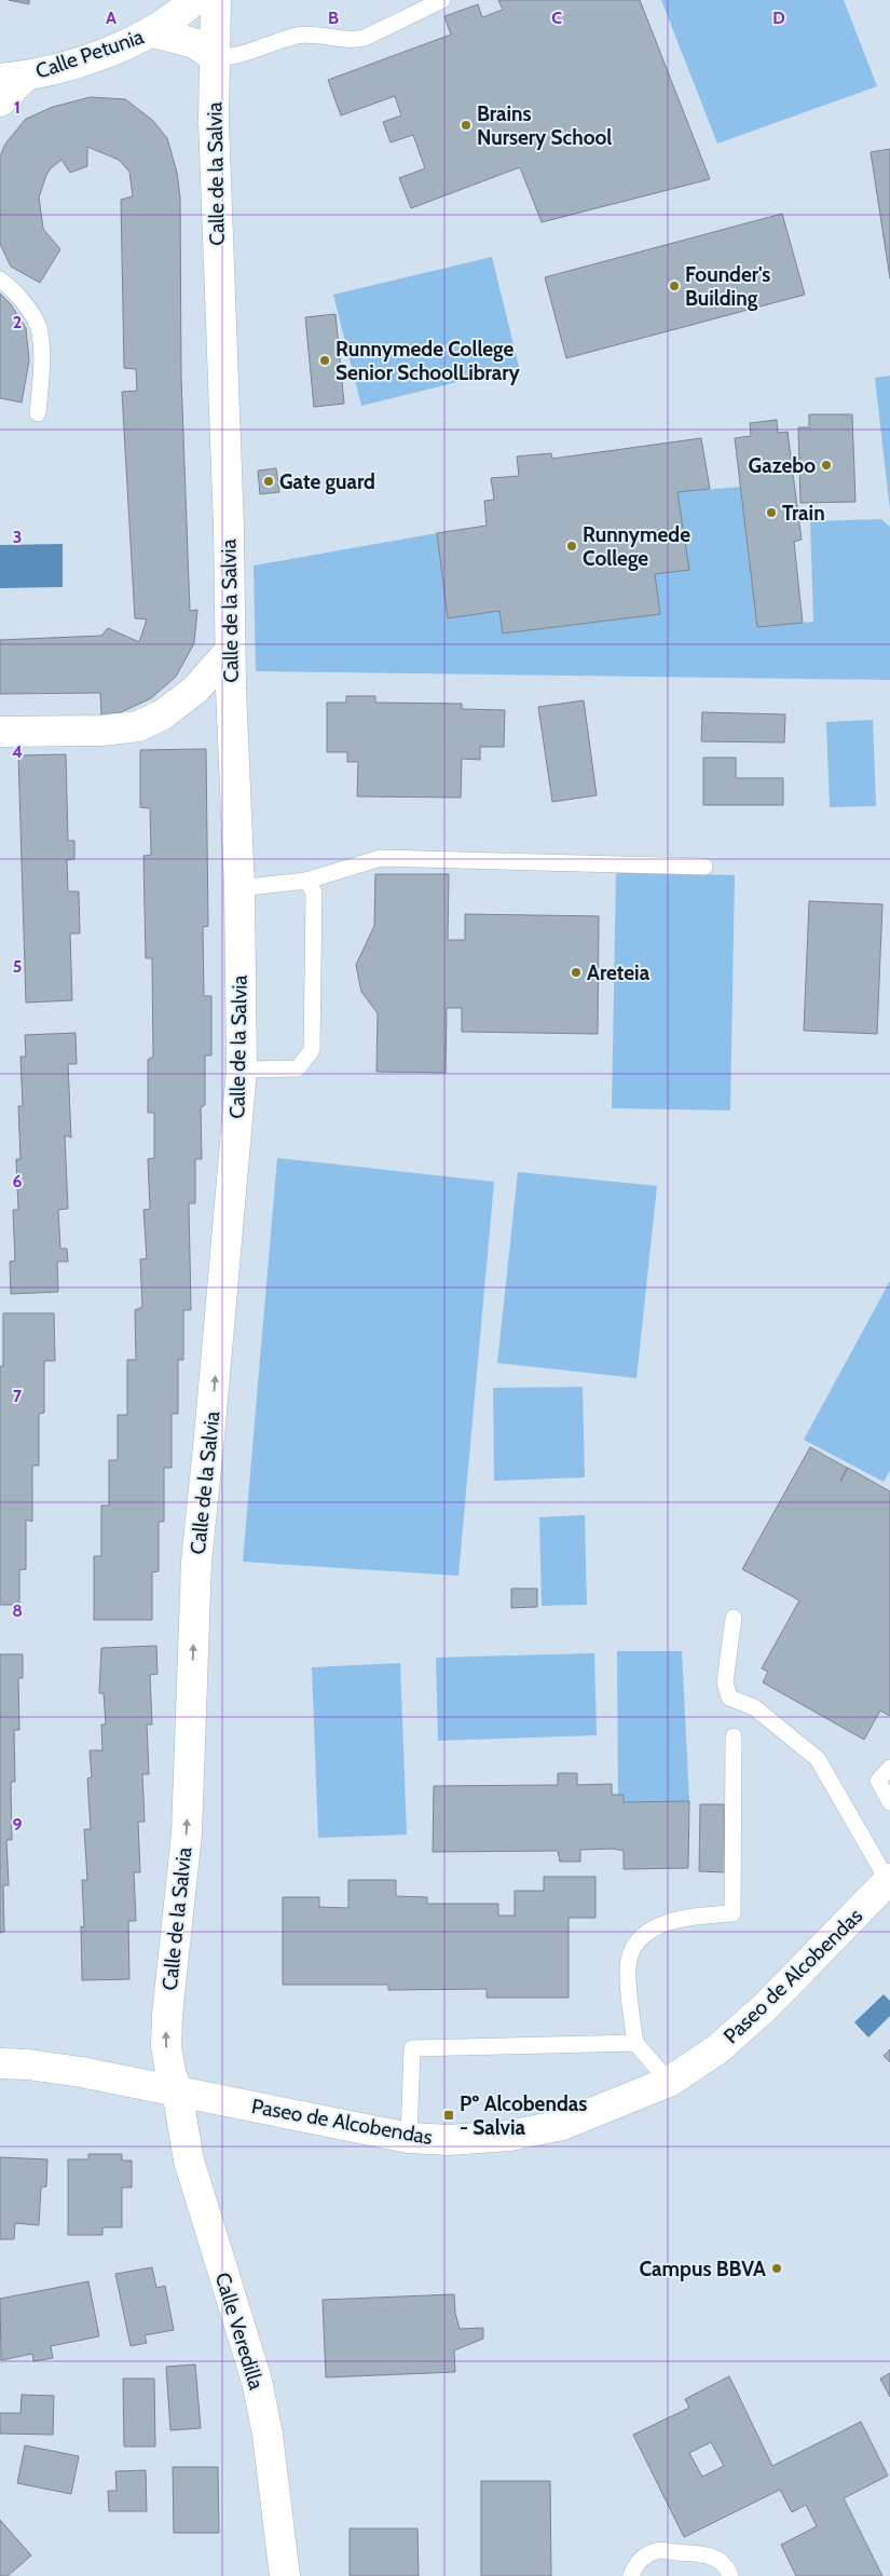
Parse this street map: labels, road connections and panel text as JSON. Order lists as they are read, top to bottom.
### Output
{
  "streets": {
    "street": [
      "Calle Petunia",
      "Calle de la Salvia",
      "Paseo de Alcobendas",
      "Calle Veredilla"
    ]
  },
  "crossings": [
    ["Calle Petunia", "Calle de la Salvia"],
    ["Calle de la Salvia", "Paseo de Alcobendas"],
    ["Calle de la Salvia", "Calle Veredilla"],
    ["Paseo de Alcobendas", "Calle Veredilla"]
  ],
  "one_way": ["Calle de la Salvia"],
  "places": {
    "other": [
      "Brains Nursery School",
      "Founder's Building",
      "Runnymede College Senior SchoolLibrary",
      "Gazebo",
      "Gate guard",
      "Train",
      "Runnymede College",
      "Areteia",
      "Campus BBVA"
    ],
    "transit": ["Pº Alcobendas - Salvia"]
  },
  "grid": {
    "columns": [
      "A",
      "B",
      "C",
      "D"
    ],
    "rows": [
      "1",
      "2",
      "3",
      "4",
      "5",
      "6",
      "7",
      "8",
      "9"
    ]
  }
}
